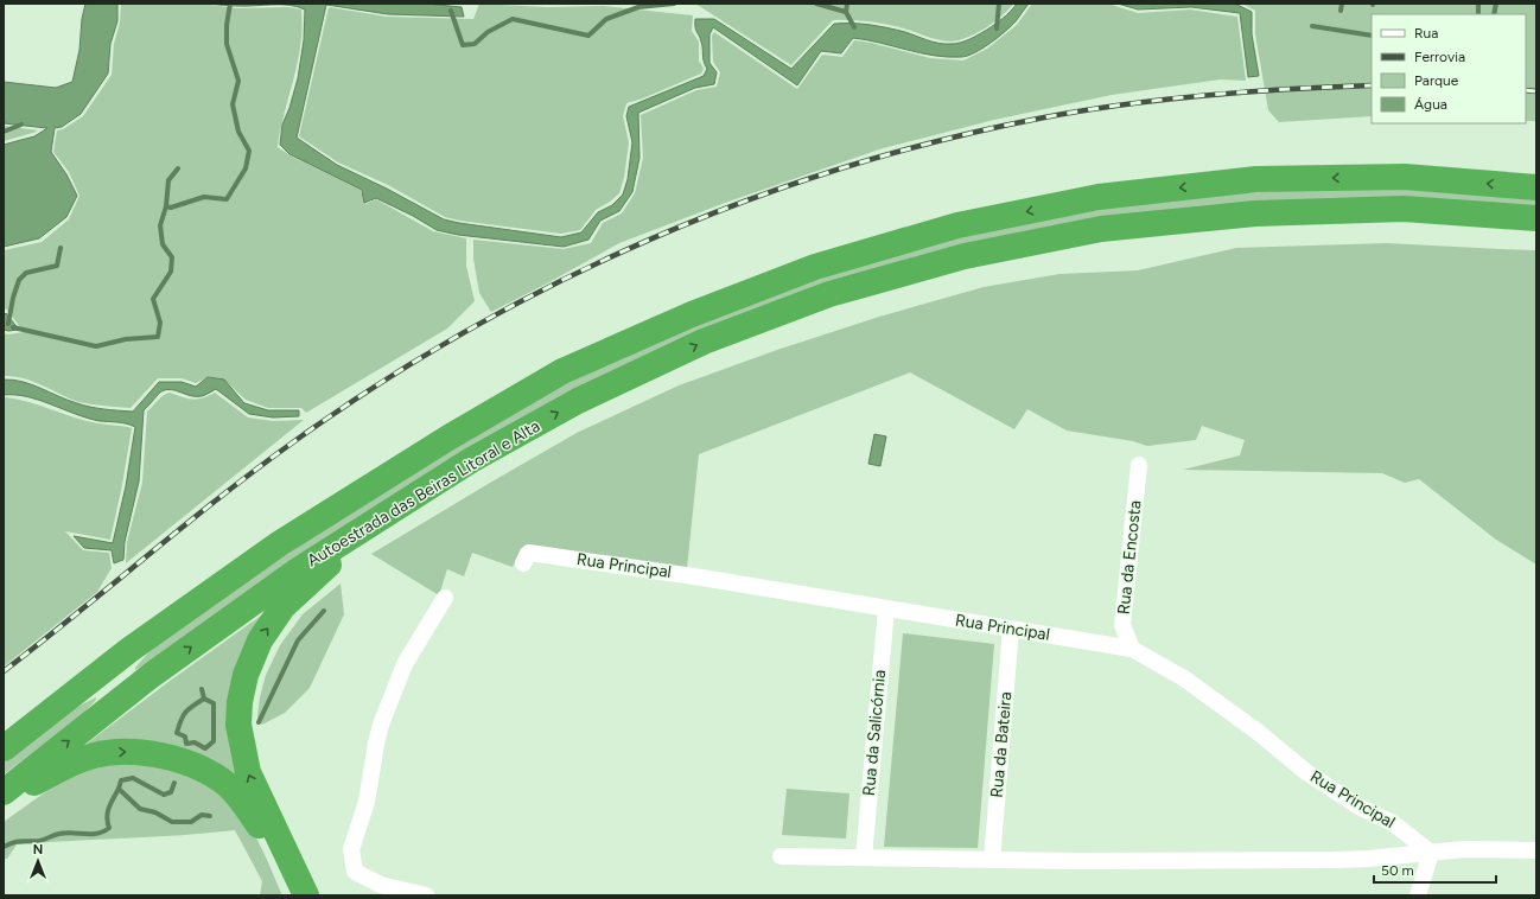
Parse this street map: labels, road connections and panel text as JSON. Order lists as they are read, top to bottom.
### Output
{
  "streets": {
    "highway": ["Autoestrada das Beiras Litoral e Alta"],
    "street": [
      "Rua da Encosta",
      "Rua Principal",
      "Rua da Salicórnia",
      "Rua da Bateira"
    ]
  },
  "crossings": [
    ["Rua da Encosta", "Rua Principal"],
    ["Rua Principal", "Rua da Salicórnia"],
    ["Rua Principal", "Rua da Bateira"]
  ],
  "legend": [
    "Rua",
    "Ferrovia",
    "Parque",
    "Água"
  ],
  "scale_bar": "50 m",
  "north": "top"
}
